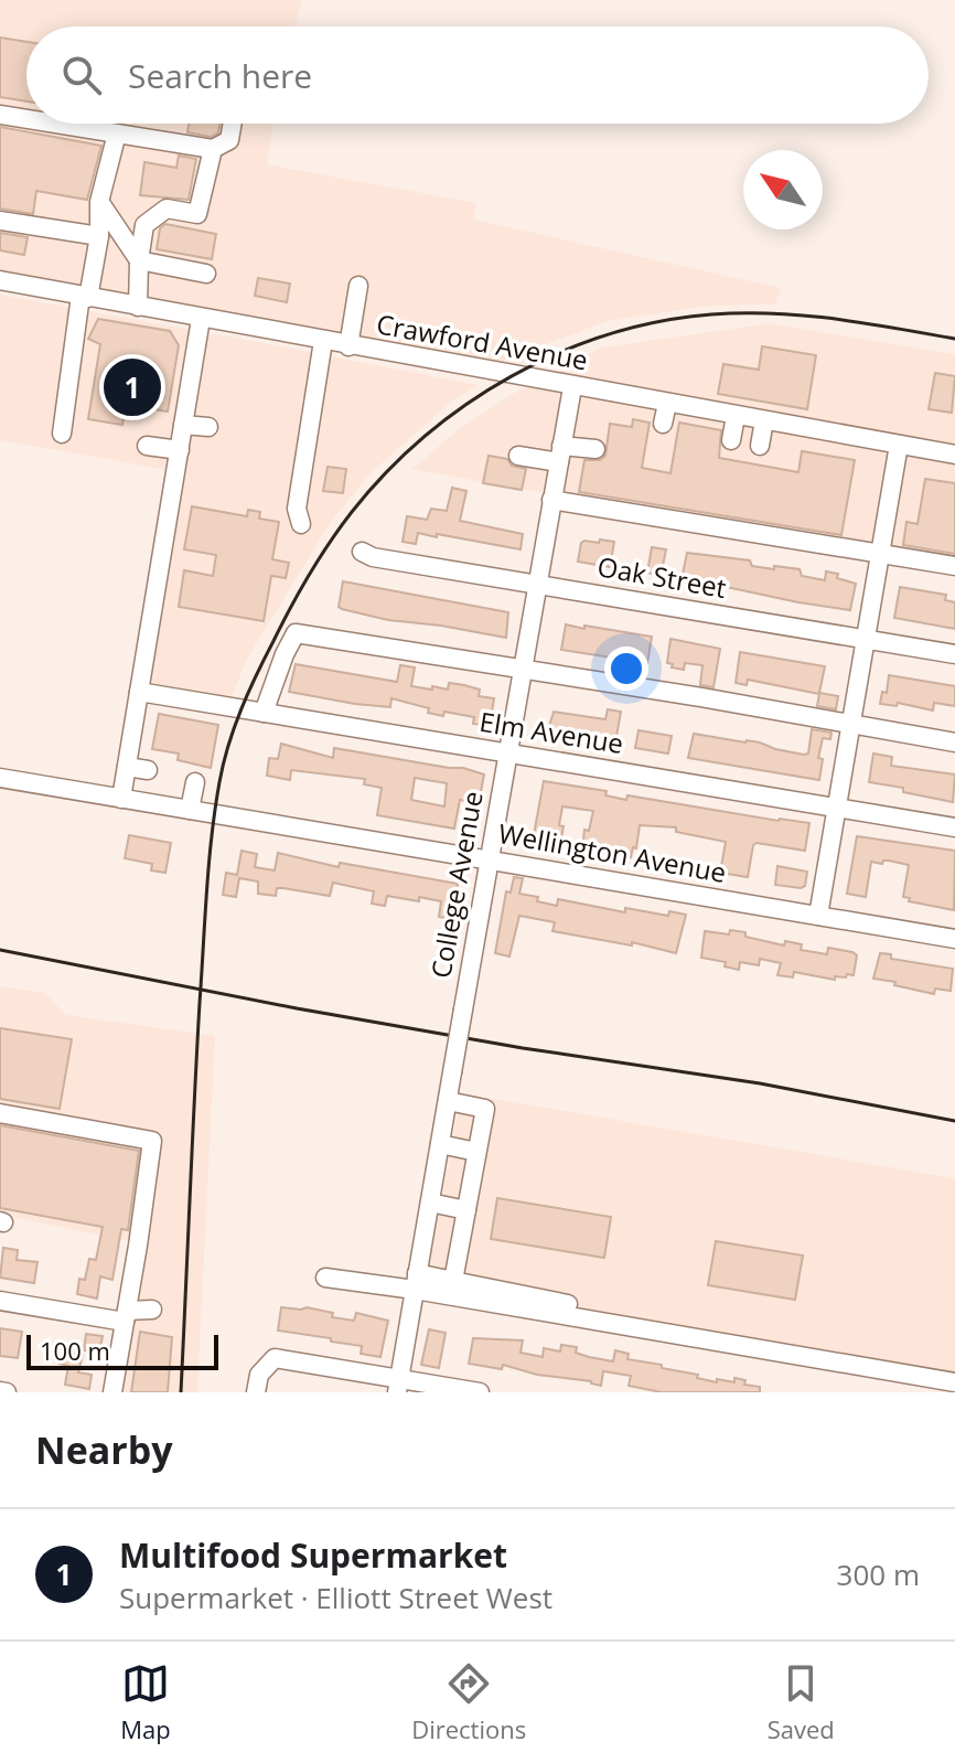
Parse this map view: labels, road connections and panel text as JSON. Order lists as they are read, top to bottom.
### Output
{
  "streets": {
    "street": [
      "Crawford Avenue",
      "Oak Street",
      "Elm Avenue",
      "Wellington Avenue",
      "College Avenue"
    ]
  },
  "crossings": [
    ["Crawford Avenue", "College Avenue"],
    ["Oak Street", "College Avenue"],
    ["Elm Avenue", "College Avenue"],
    ["Wellington Avenue", "College Avenue"]
  ],
  "scale_bar": "100 m",
  "north": "top left",
  "page": {
    "search": "Search here",
    "pins": "1",
    "scale": "100 m",
    "heading": "Nearby",
    "list": [
      {
        "mark": "1",
        "name": "Multifood Supermarket",
        "note": "Supermarket · Elliott Street West",
        "value": "300 m"
      }
    ],
    "nav": ["Map", "Directions", "Saved"]
  }
}
